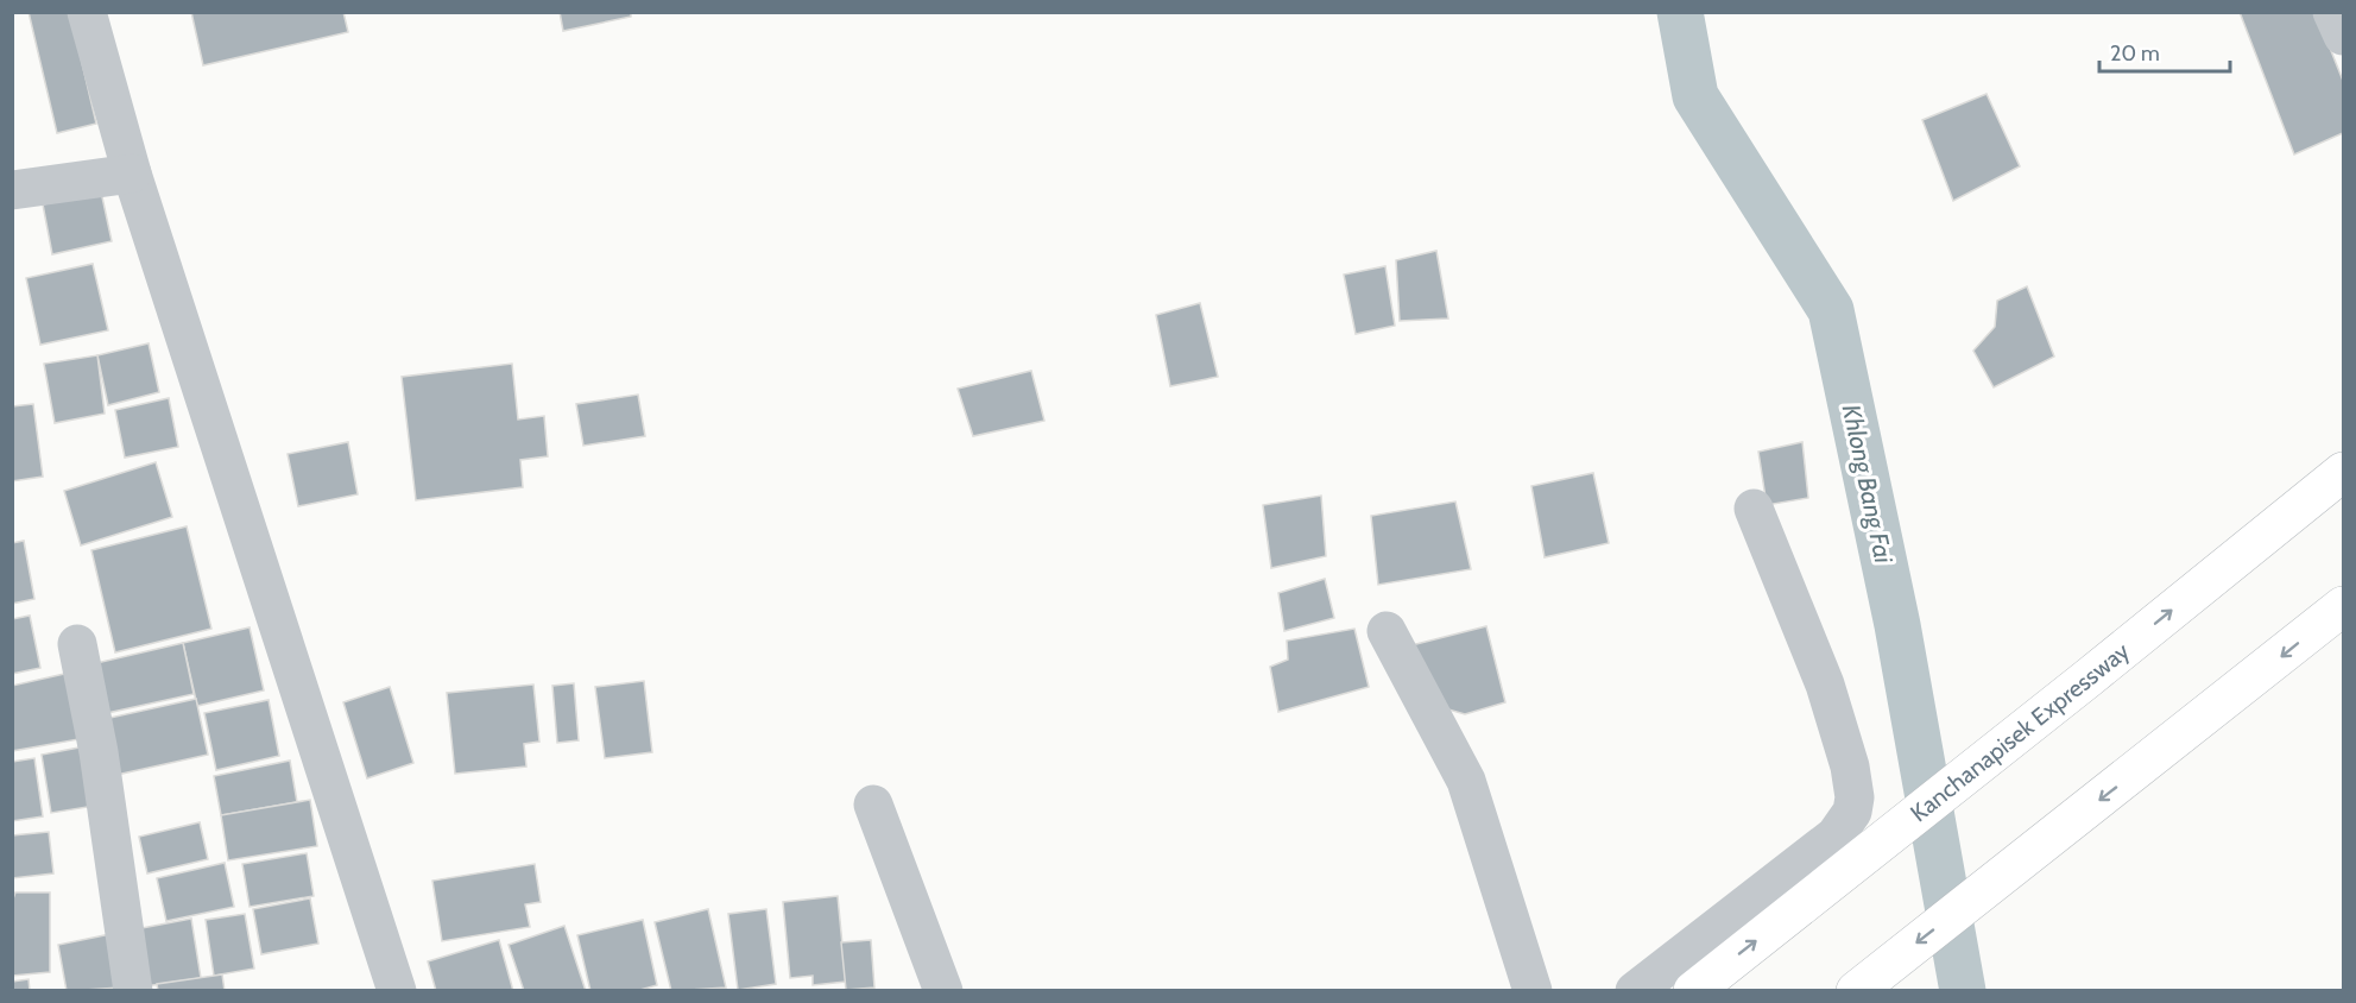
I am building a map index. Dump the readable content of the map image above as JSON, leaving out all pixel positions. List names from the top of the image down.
{
  "streets": {
    "highway": ["Kanchanapisek Expressway"]
  },
  "water": ["Khlong Bang Fai"],
  "scale_bar": "20 m"
}
